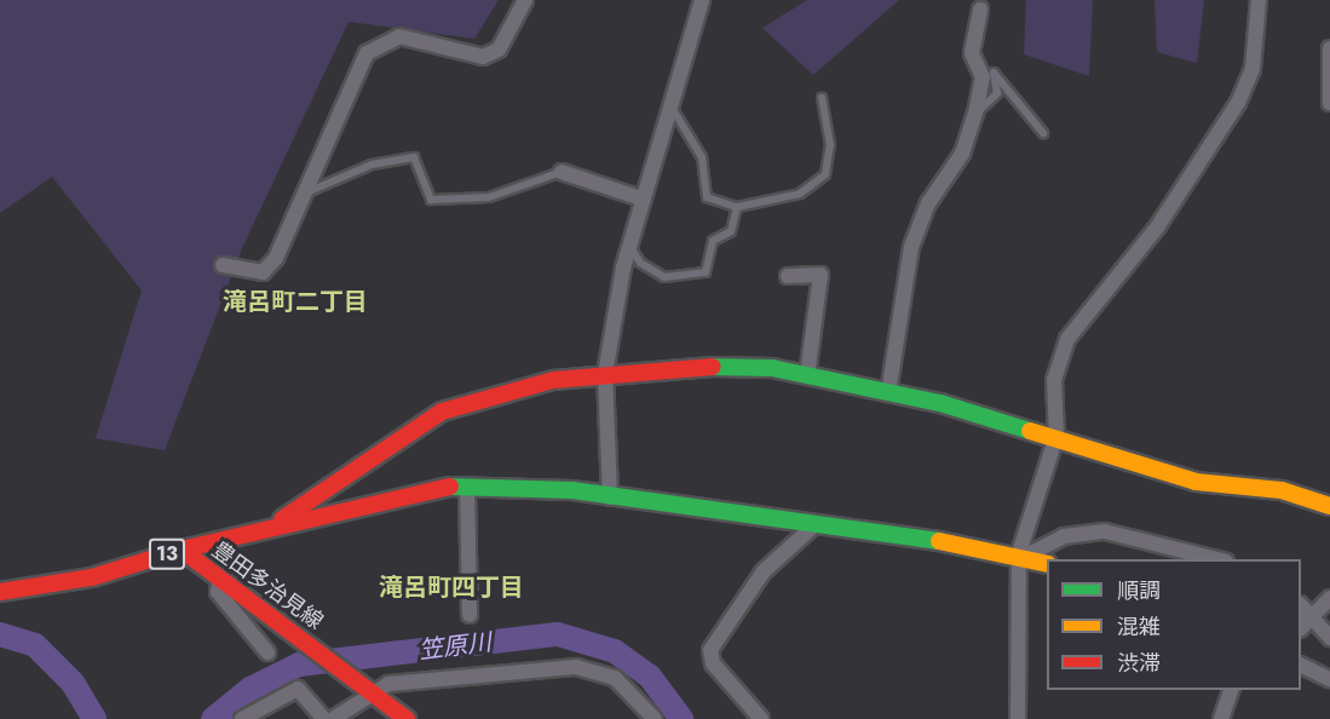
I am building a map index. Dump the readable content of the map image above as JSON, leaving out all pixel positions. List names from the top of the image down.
{
  "streets": {
    "street": ["13", "豊田多治見線"]
  },
  "districts": ["滝呂町二丁目", "滝呂町四丁目"],
  "water": ["笠原川"],
  "legend": ["順調", "混雑", "渋滞"]
}
